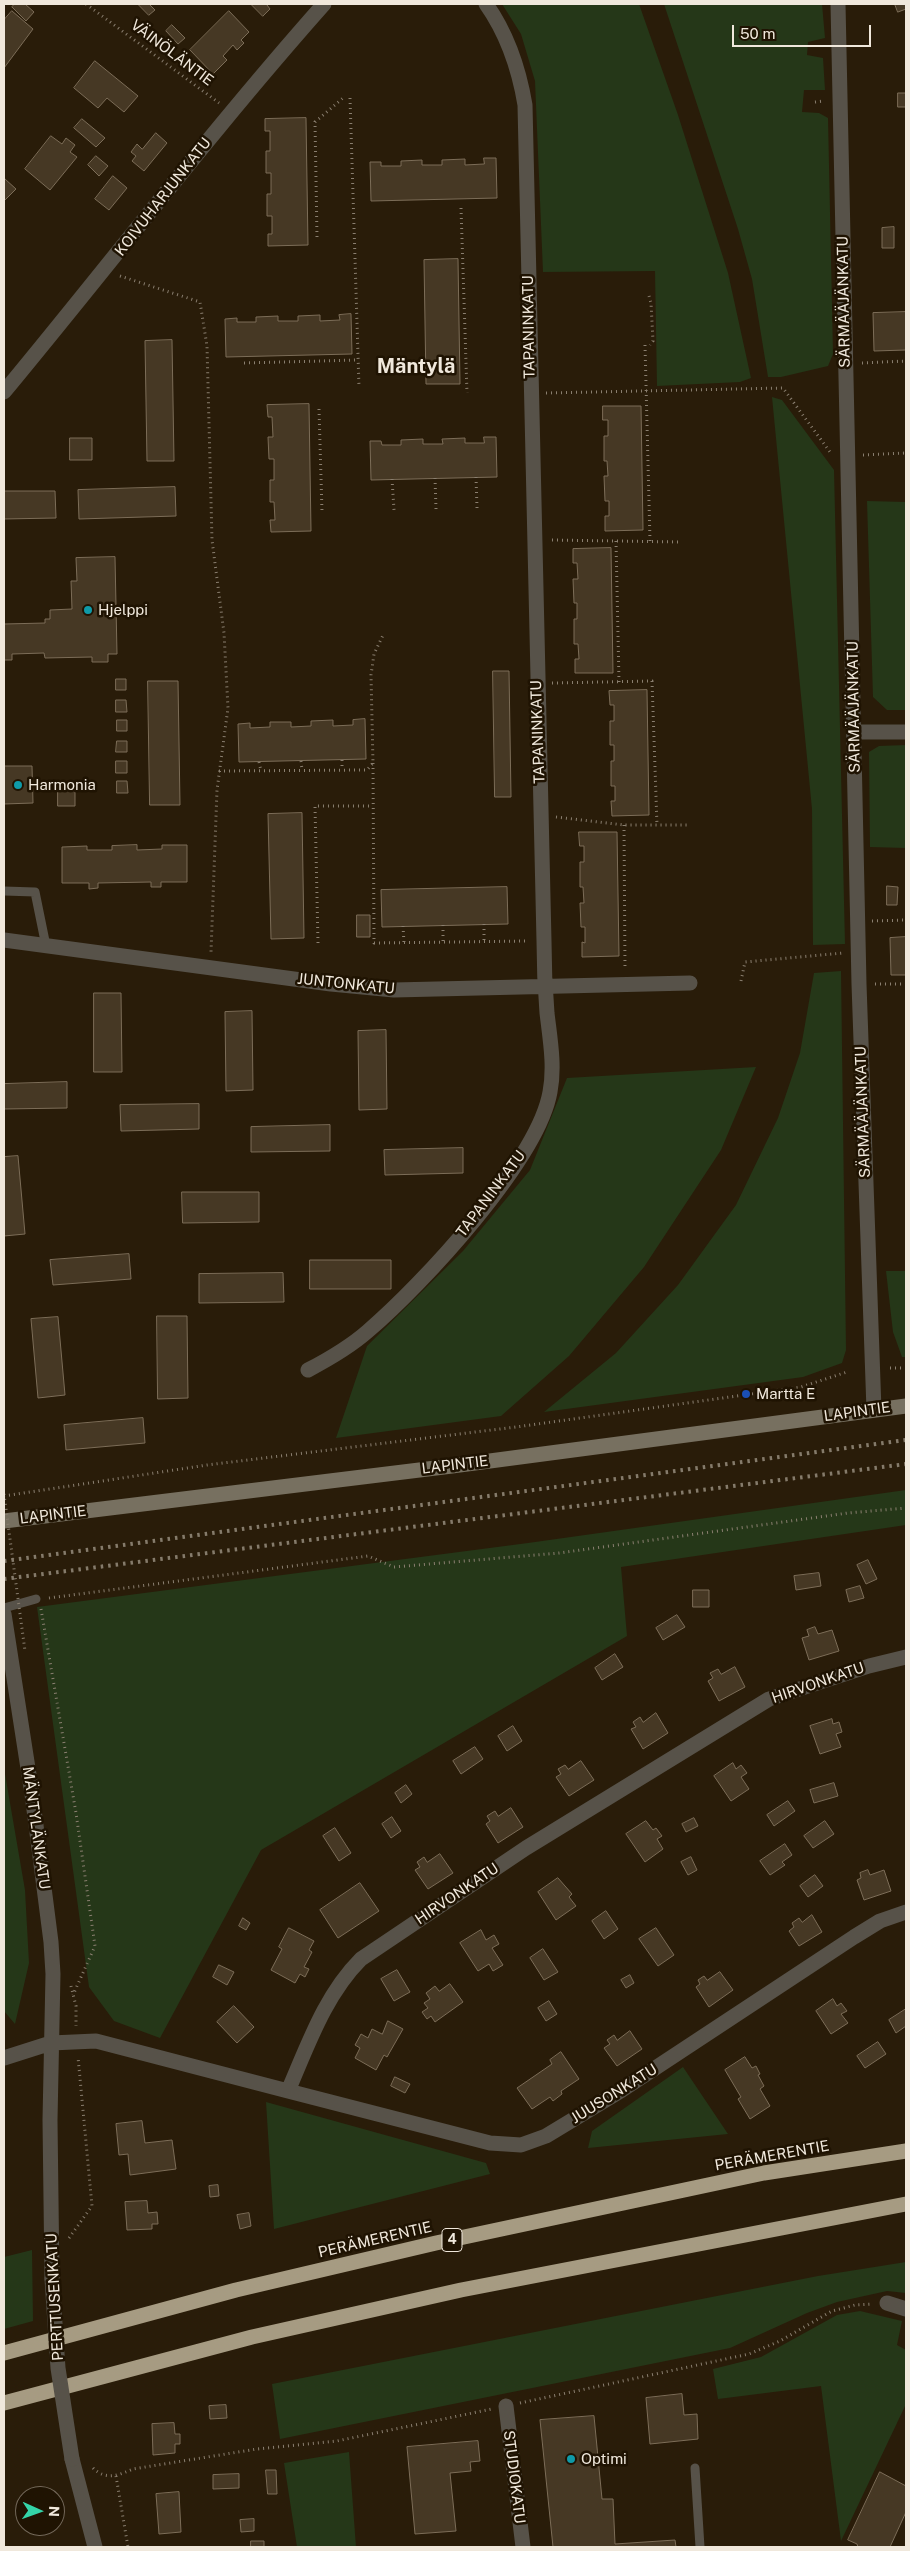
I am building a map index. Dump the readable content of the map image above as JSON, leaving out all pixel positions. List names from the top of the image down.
{
  "streets": {
    "highway": ["PERÄMERENTIE", "4"],
    "main road": ["LAPINTIE"],
    "street": [
      "KOIVUHARJUNKATU",
      "SÄRMÄÄJÄNKATU",
      "TAPANINKATU",
      "JUNTONKATU",
      "HIRVONKATU",
      "MÄNTYLÄNKATU",
      "JUUSONKATU",
      "PERTTUSENKATU",
      "STUDIOKATU"
    ],
    "path": ["VÄINÖLÄNTIE"]
  },
  "crossings": [
    ["SÄRMÄÄJÄNKATU", "LAPINTIE"],
    ["TAPANINKATU", "JUNTONKATU"],
    ["HIRVONKATU", "JUUSONKATU"],
    ["MÄNTYLÄNKATU", "PERTTUSENKATU"]
  ],
  "districts": ["Mäntylä"],
  "places": [
    "Hjelppi",
    "Harmonia",
    "Martta E",
    "Optimi"
  ],
  "scale_bar": "50 m",
  "north": "right"
}
